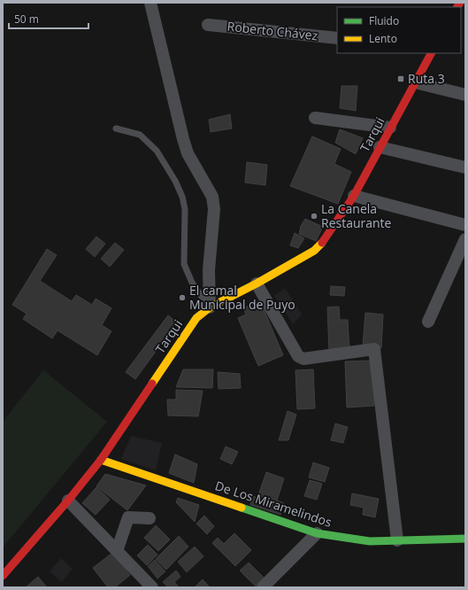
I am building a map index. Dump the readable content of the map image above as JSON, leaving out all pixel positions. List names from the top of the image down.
{
  "streets": {
    "street": ["Roberto Chávez", "Tarqui", "De Los Miramelindos"]
  },
  "crossings": [
    ["Tarqui", "De Los Miramelindos"]
  ],
  "places": {
    "transit": ["Ruta 3"],
    "other": ["La Canela Restaurante", "El camal Municipal de Puyo"]
  },
  "legend": ["Fluido", "Lento"],
  "scale_bar": "50 m"
}
